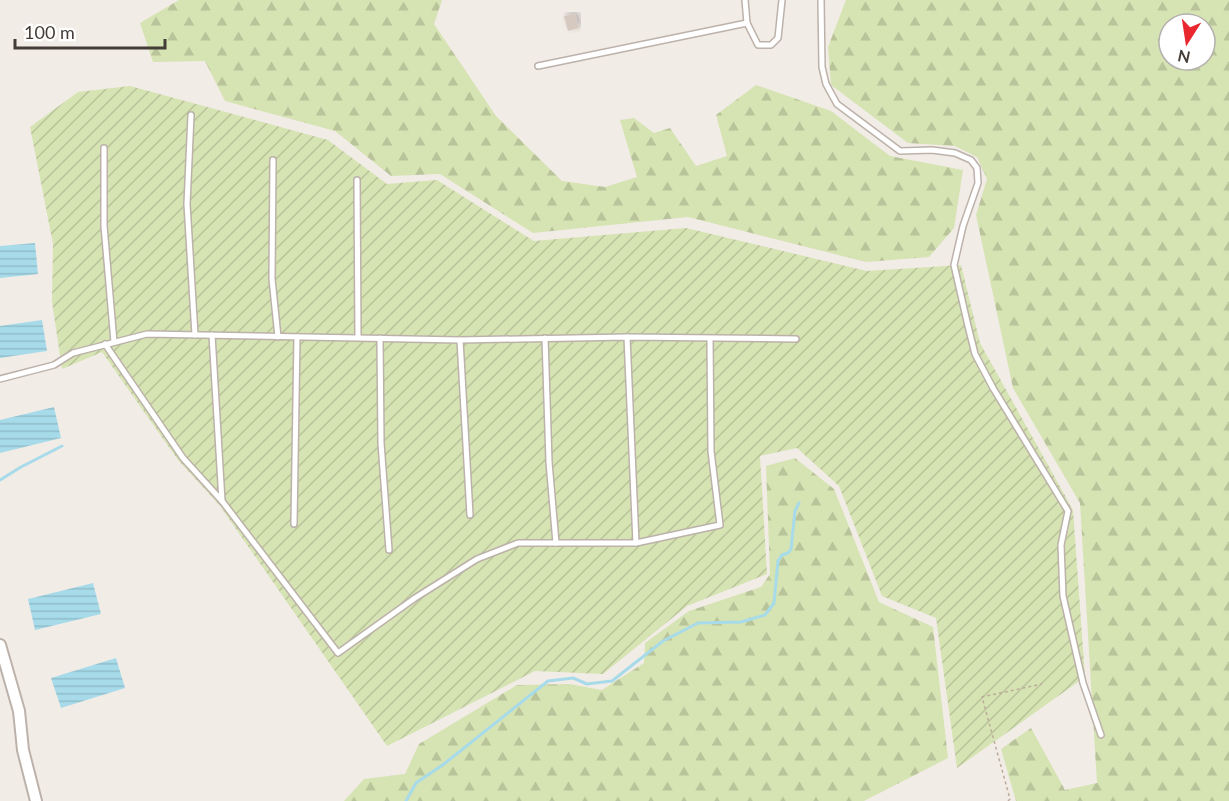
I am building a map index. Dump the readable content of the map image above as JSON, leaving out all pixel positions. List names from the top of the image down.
{
  "scale_bar": "100 m",
  "north": "bottom"
}
